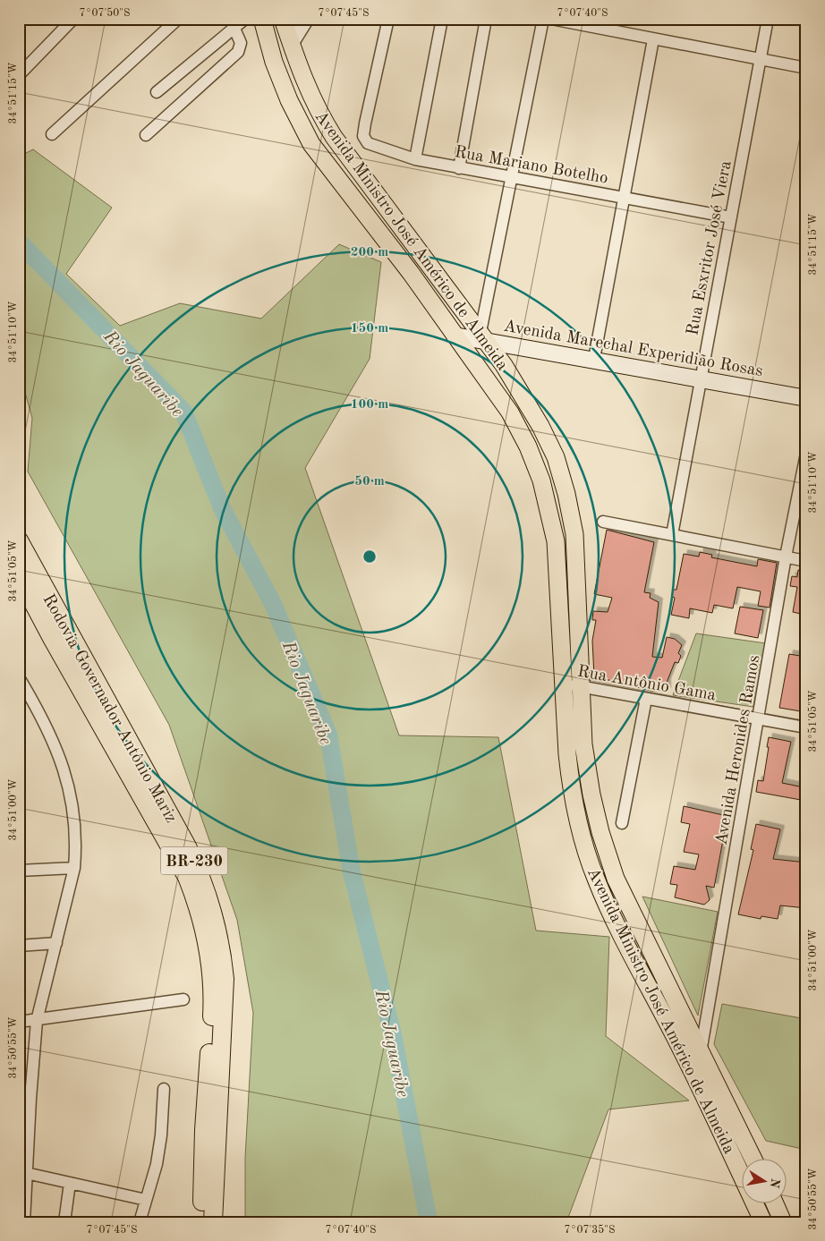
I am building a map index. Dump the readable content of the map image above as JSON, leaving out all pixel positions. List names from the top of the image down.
{
  "streets": {
    "highway": ["Rodovia Governador Antônio Mariz", "BR-230"],
    "main road": ["Avenida Ministro José Américo de Almeida", "Avenida Marechal Experidião Rosas"],
    "street": [
      "Rua Mariano Botelho",
      "Rua Esxritor José Viera",
      "Rua Antônio Gama",
      "Avenida Heronides Ramos"
    ]
  },
  "crossings": [
    ["Rua Mariano Botelho", "Rua Esxritor José Viera"],
    ["Avenida Ministro José Américo de Almeida", "Avenida Marechal Experidião Rosas"],
    ["Avenida Ministro José Américo de Almeida", "Rua Antônio Gama"],
    ["Avenida Ministro José Américo de Almeida", "Avenida Heronides Ramos"],
    ["Rua Esxritor José Viera", "Avenida Marechal Experidião Rosas"],
    ["Rua Antônio Gama", "Avenida Heronides Ramos"]
  ],
  "water": ["Rio Jaguaribe"],
  "north": "right",
  "coordinates": [
    "7°07'50\"S",
    "7°07'45\"S",
    "7°07'40\"S",
    "34°51'15\"W",
    "34°51'10\"W",
    "34°51'05\"W",
    "34°51'00\"W",
    "34°50'55\"W",
    "7°07'35\"S"
  ],
  "rings": [
    "200 m",
    "150 m",
    "100 m",
    "50 m"
  ]
}
